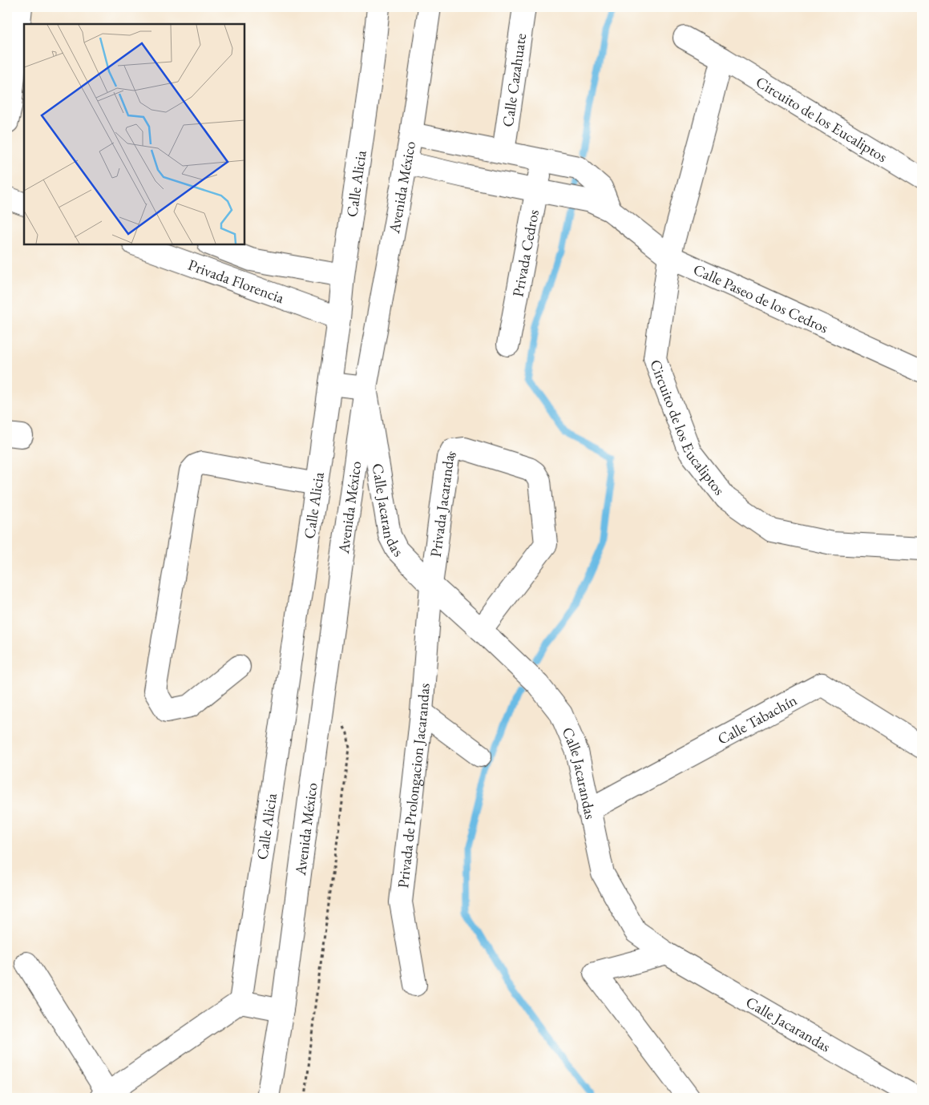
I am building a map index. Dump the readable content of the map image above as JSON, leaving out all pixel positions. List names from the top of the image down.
{
  "streets": {
    "street": [
      "Calle Cazahuate",
      "Circuito de los Eucaliptos",
      "Calle Alicia",
      "Avenida México",
      "Privada Cedros",
      "Privada Florencia",
      "Calle Paseo de los Cedros",
      "Calle Jacarandas",
      "Privada Jacarandas",
      "Calle Tabachín",
      "Privada de Prolongacion Jacarandas"
    ]
  },
  "crossings": [
    ["Circuito de los Eucaliptos", "Calle Paseo de los Cedros"],
    ["Calle Alicia", "Privada Florencia"],
    ["Avenida México", "Calle Paseo de los Cedros"],
    ["Avenida México", "Calle Jacarandas"],
    ["Privada Cedros", "Calle Paseo de los Cedros"],
    ["Calle Jacarandas", "Privada Jacarandas"],
    ["Calle Jacarandas", "Calle Tabachín"],
    ["Calle Jacarandas", "Privada de Prolongacion Jacarandas"],
    ["Privada Jacarandas", "Privada de Prolongacion Jacarandas"]
  ]
}
